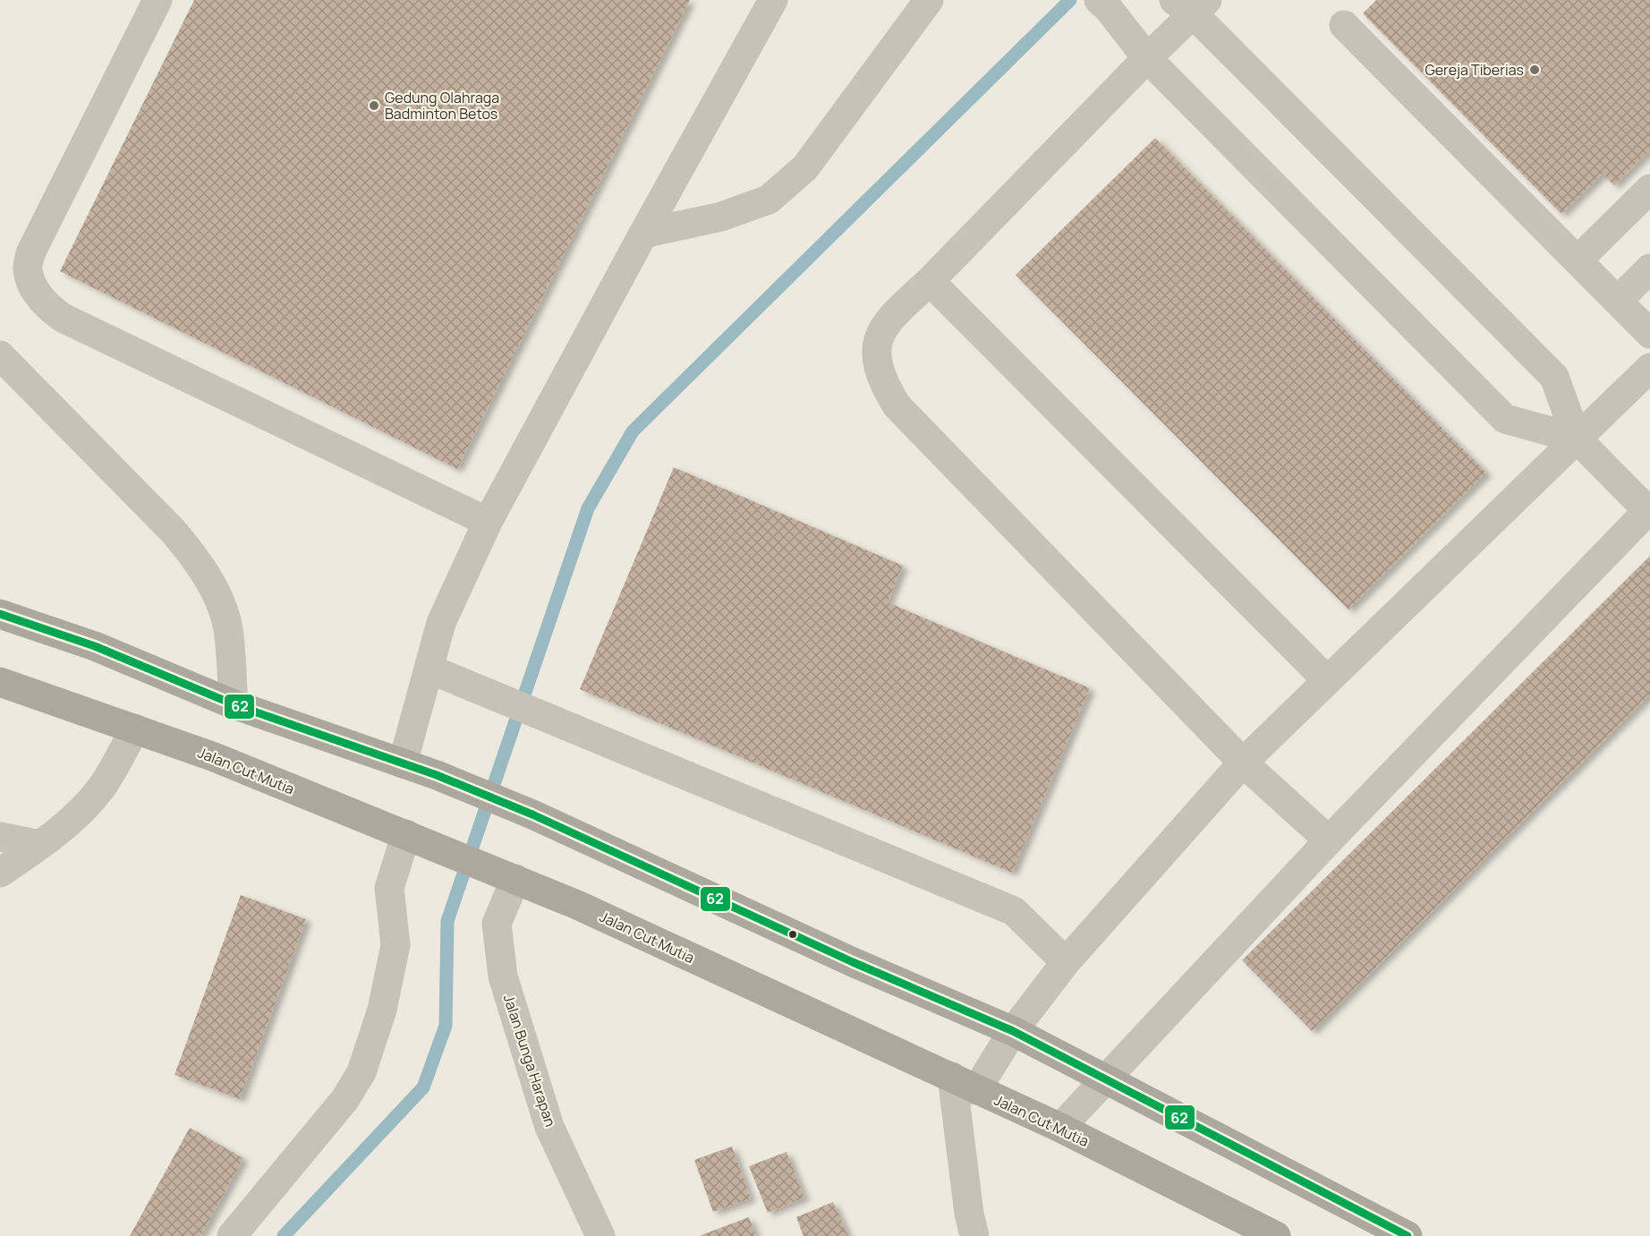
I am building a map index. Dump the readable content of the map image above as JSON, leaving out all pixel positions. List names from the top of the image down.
{
  "streets": {
    "highway": ["Jalan Cut Mutia"],
    "street": ["Jalan Bunga Harapan"]
  },
  "crossings": [
    ["Jalan Cut Mutia", "Jalan Bunga Harapan"]
  ],
  "places": ["Gereja Tiberias", "Gedung Olahraga Badminton Betos"],
  "lines": ["transit line 62"]
}
